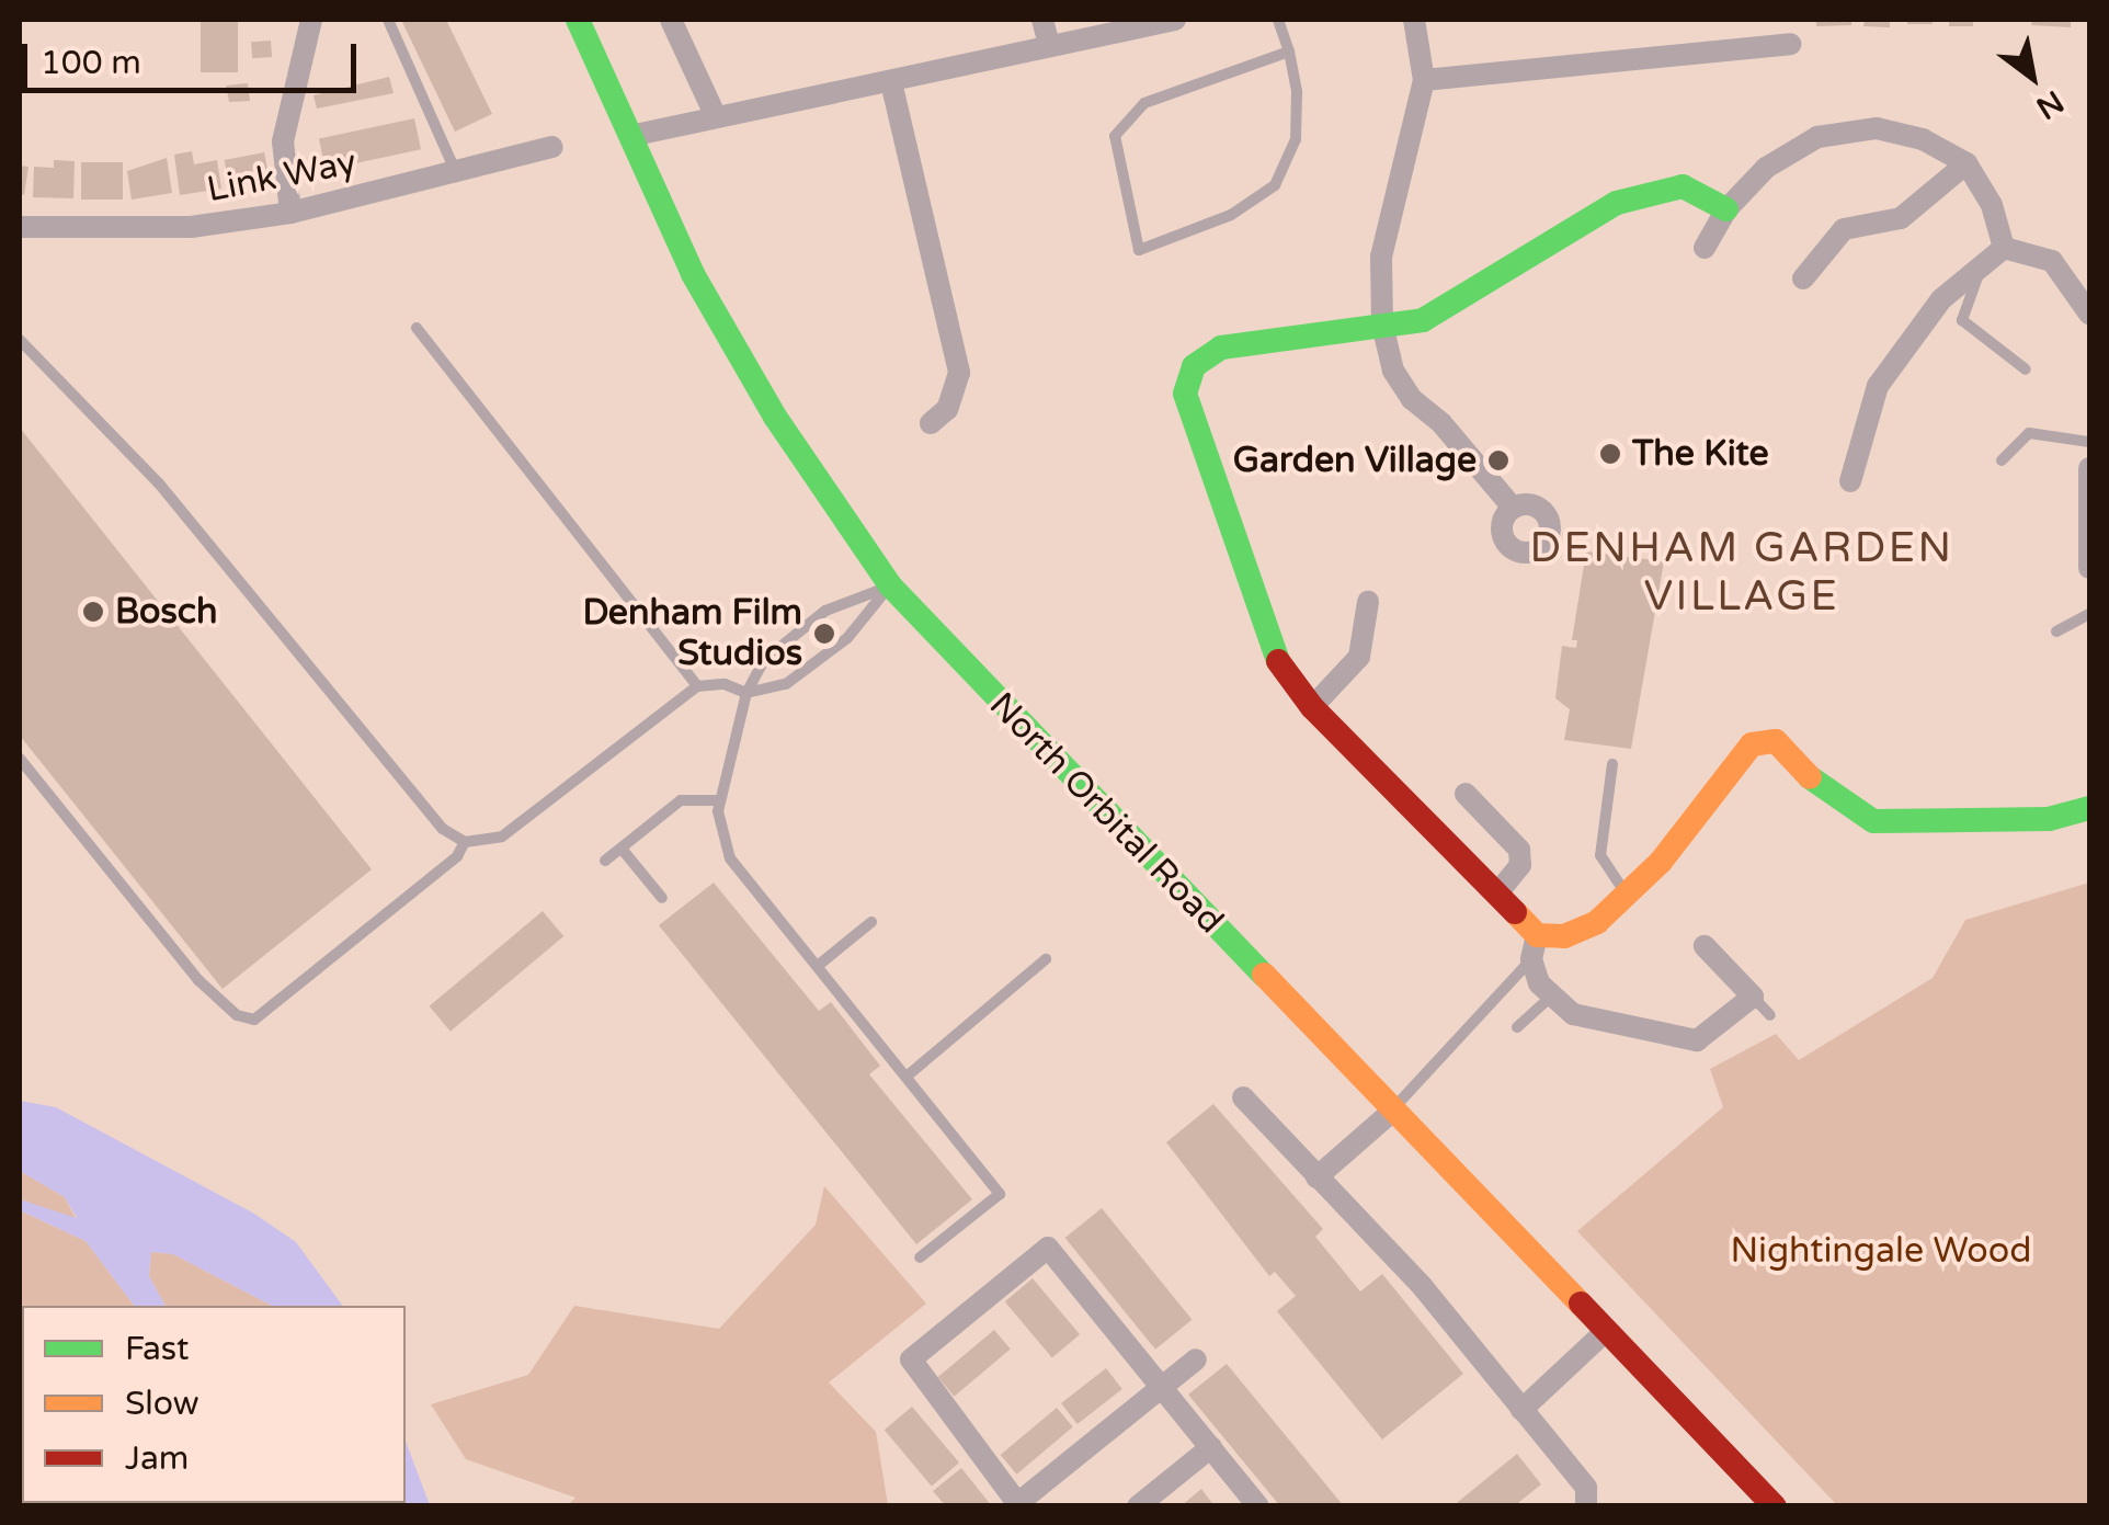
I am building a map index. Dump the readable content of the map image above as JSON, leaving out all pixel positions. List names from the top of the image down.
{
  "streets": {
    "street": ["Link Way", "North Orbital Road"]
  },
  "districts": ["DENHAM GARDEN VILLAGE"],
  "parks": ["Nightingale Wood"],
  "places": [
    "The Kite",
    "Garden Village",
    "Bosch",
    "Denham Film Studios"
  ],
  "legend": ["Fast", "Slow", "Jam"],
  "scale_bar": "100 m",
  "north": "bottom right"
}
